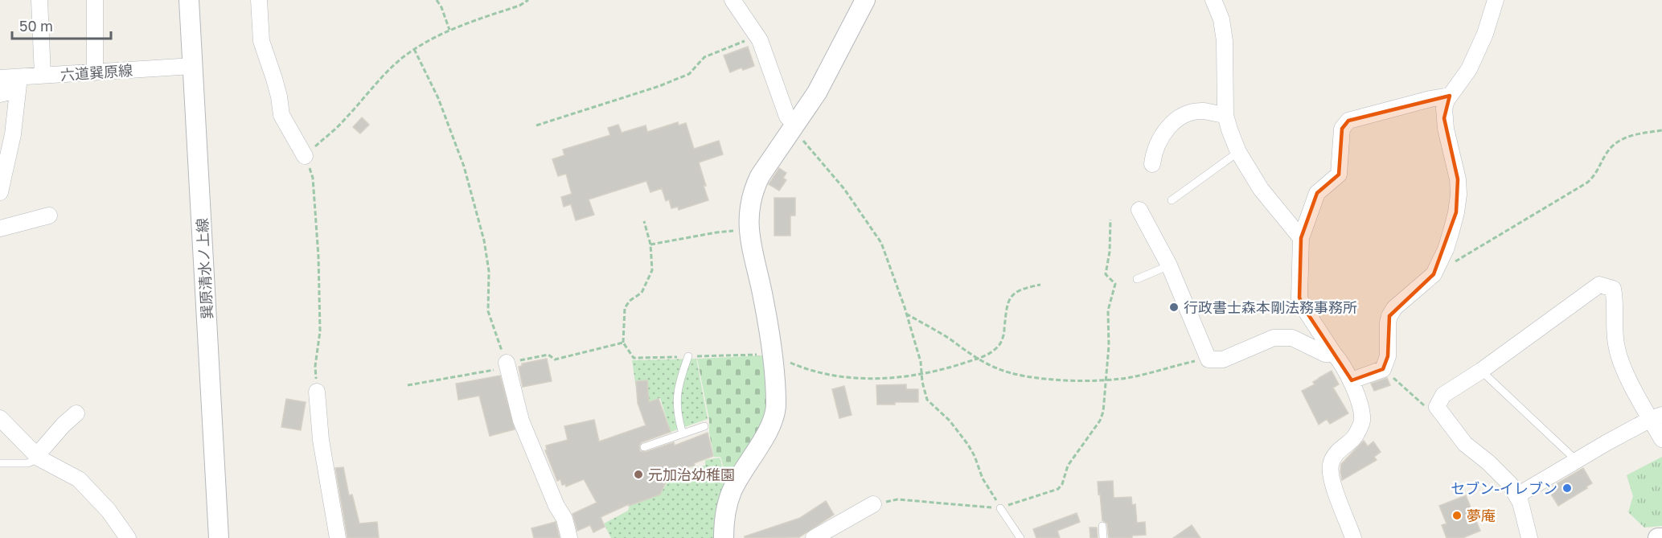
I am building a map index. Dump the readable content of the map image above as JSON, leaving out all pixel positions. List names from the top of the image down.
{
  "streets": {
    "street": ["六道巽原線", "巽原清水ノ上線"]
  },
  "crossings": [
    ["六道巽原線", "巽原清水ノ上線"]
  ],
  "places": [
    "行政書士森本剛法務事務所",
    "元加治幼稚園",
    "セブン-イレブン",
    "夢庵"
  ],
  "scale_bar": "50 m"
}
